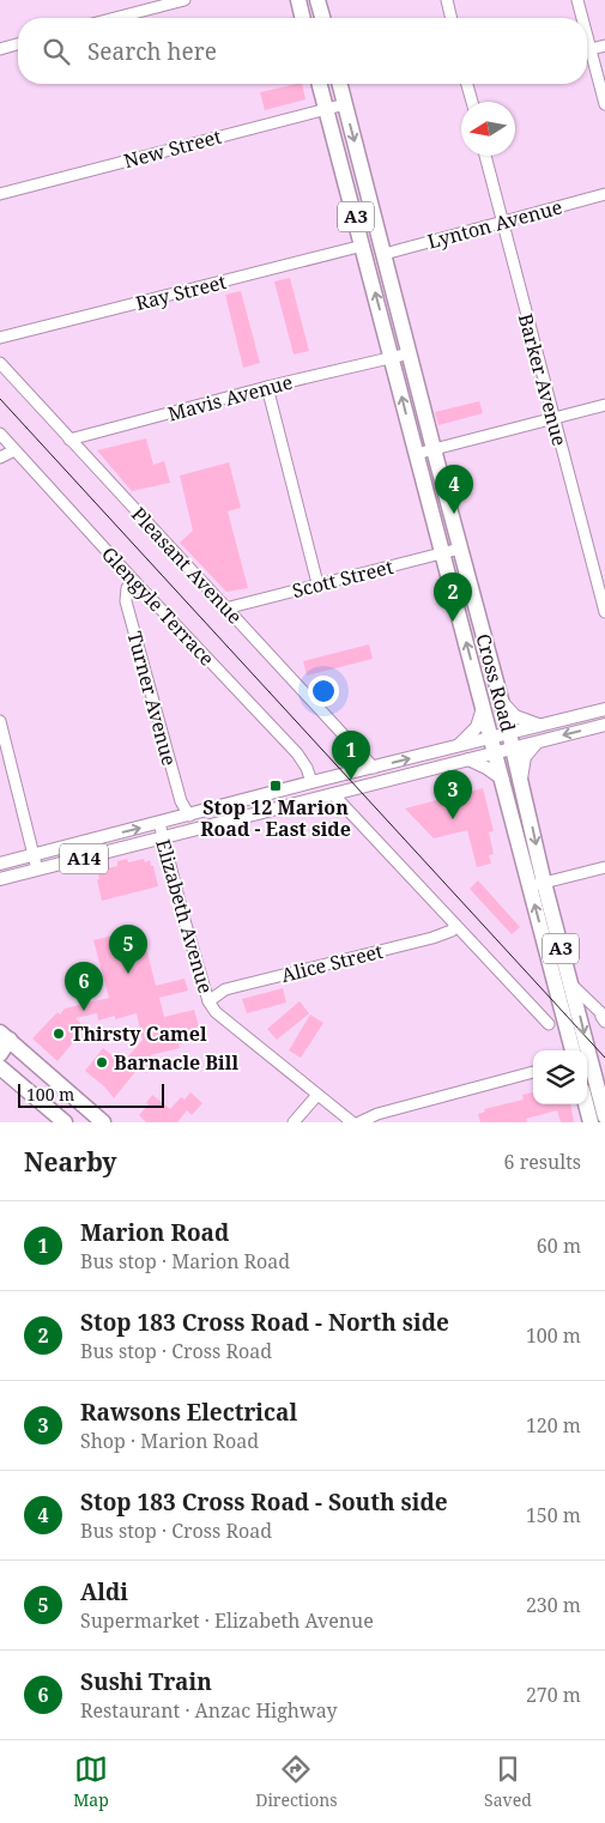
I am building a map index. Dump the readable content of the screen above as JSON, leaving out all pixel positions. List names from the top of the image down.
{
  "streets": {
    "highway": ["A3", "Cross Road"],
    "main road": ["A14"],
    "street": [
      "New Street",
      "Lynton Avenue",
      "Ray Street",
      "Barker Avenue",
      "Mavis Avenue",
      "Pleasant Avenue",
      "Scott Street",
      "Glengyle Terrace",
      "Turner Avenue",
      "Elizabeth Avenue",
      "Alice Street"
    ]
  },
  "crossings": [
    ["New Street", "Cross Road"],
    ["Lynton Avenue", "Barker Avenue"],
    ["Lynton Avenue", "Cross Road"],
    ["Ray Street", "Cross Road"],
    ["Mavis Avenue", "Pleasant Avenue"],
    ["Mavis Avenue", "Cross Road"],
    ["Pleasant Avenue", "Scott Street"],
    ["Pleasant Avenue", "A14"],
    ["Scott Street", "Cross Road"],
    ["Glengyle Terrace", "Turner Avenue"],
    ["Glengyle Terrace", "A14"],
    ["Cross Road", "A14"],
    ["Turner Avenue", "A14"],
    ["A14", "Elizabeth Avenue"],
    ["Elizabeth Avenue", "Alice Street"]
  ],
  "places": {
    "transit": ["Stop 12 Marion Road - East side"],
    "other": ["Thirsty Camel", "Barnacle Bill"]
  },
  "scale_bar": "100 m",
  "north": "left",
  "page": {
    "search": "Search here",
    "pins": [
      "4",
      "2",
      "1",
      "3",
      "5",
      "6"
    ],
    "scale": "100 m",
    "heading": ["Nearby", "6 results"],
    "list": [
      {
        "mark": "1",
        "name": "Marion Road",
        "note": "Bus stop · Marion Road",
        "value": "60 m"
      },
      {
        "mark": "2",
        "name": "Stop 183 Cross Road - North side",
        "note": "Bus stop · Cross Road",
        "value": "100 m"
      },
      {
        "mark": "3",
        "name": "Rawsons Electrical",
        "note": "Shop · Marion Road",
        "value": "120 m"
      },
      {
        "mark": "4",
        "name": "Stop 183 Cross Road - South side",
        "note": "Bus stop · Cross Road",
        "value": "150 m"
      },
      {
        "mark": "5",
        "name": "Aldi",
        "note": "Supermarket · Elizabeth Avenue",
        "value": "230 m"
      },
      {
        "mark": "6",
        "name": "Sushi Train",
        "note": "Restaurant · Anzac Highway",
        "value": "270 m"
      }
    ],
    "nav": ["Map", "Directions", "Saved"]
  }
}
